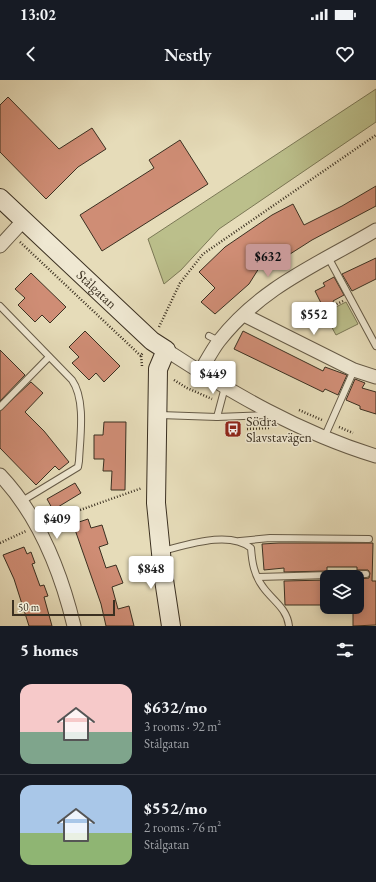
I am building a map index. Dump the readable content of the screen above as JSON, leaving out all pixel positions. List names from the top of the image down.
{
  "streets": {
    "street": ["Stålgatan"]
  },
  "places": {
    "bus stop": ["Södra Slavstavägen"]
  },
  "scale_bar": "50 m",
  "page": {
    "status": "13:02",
    "header": "Nestly",
    "price": [
      "$632",
      "$552",
      "$449",
      "$409",
      "$848"
    ],
    "scale": "50 m",
    "heading": "5 homes",
    "list": [
      {
        "name": "$632/mo",
        "note": "3 rooms · 92 m² · Stålgatan"
      },
      {
        "name": "$552/mo",
        "note": "2 rooms · 76 m² · Stålgatan"
      }
    ]
  }
}
